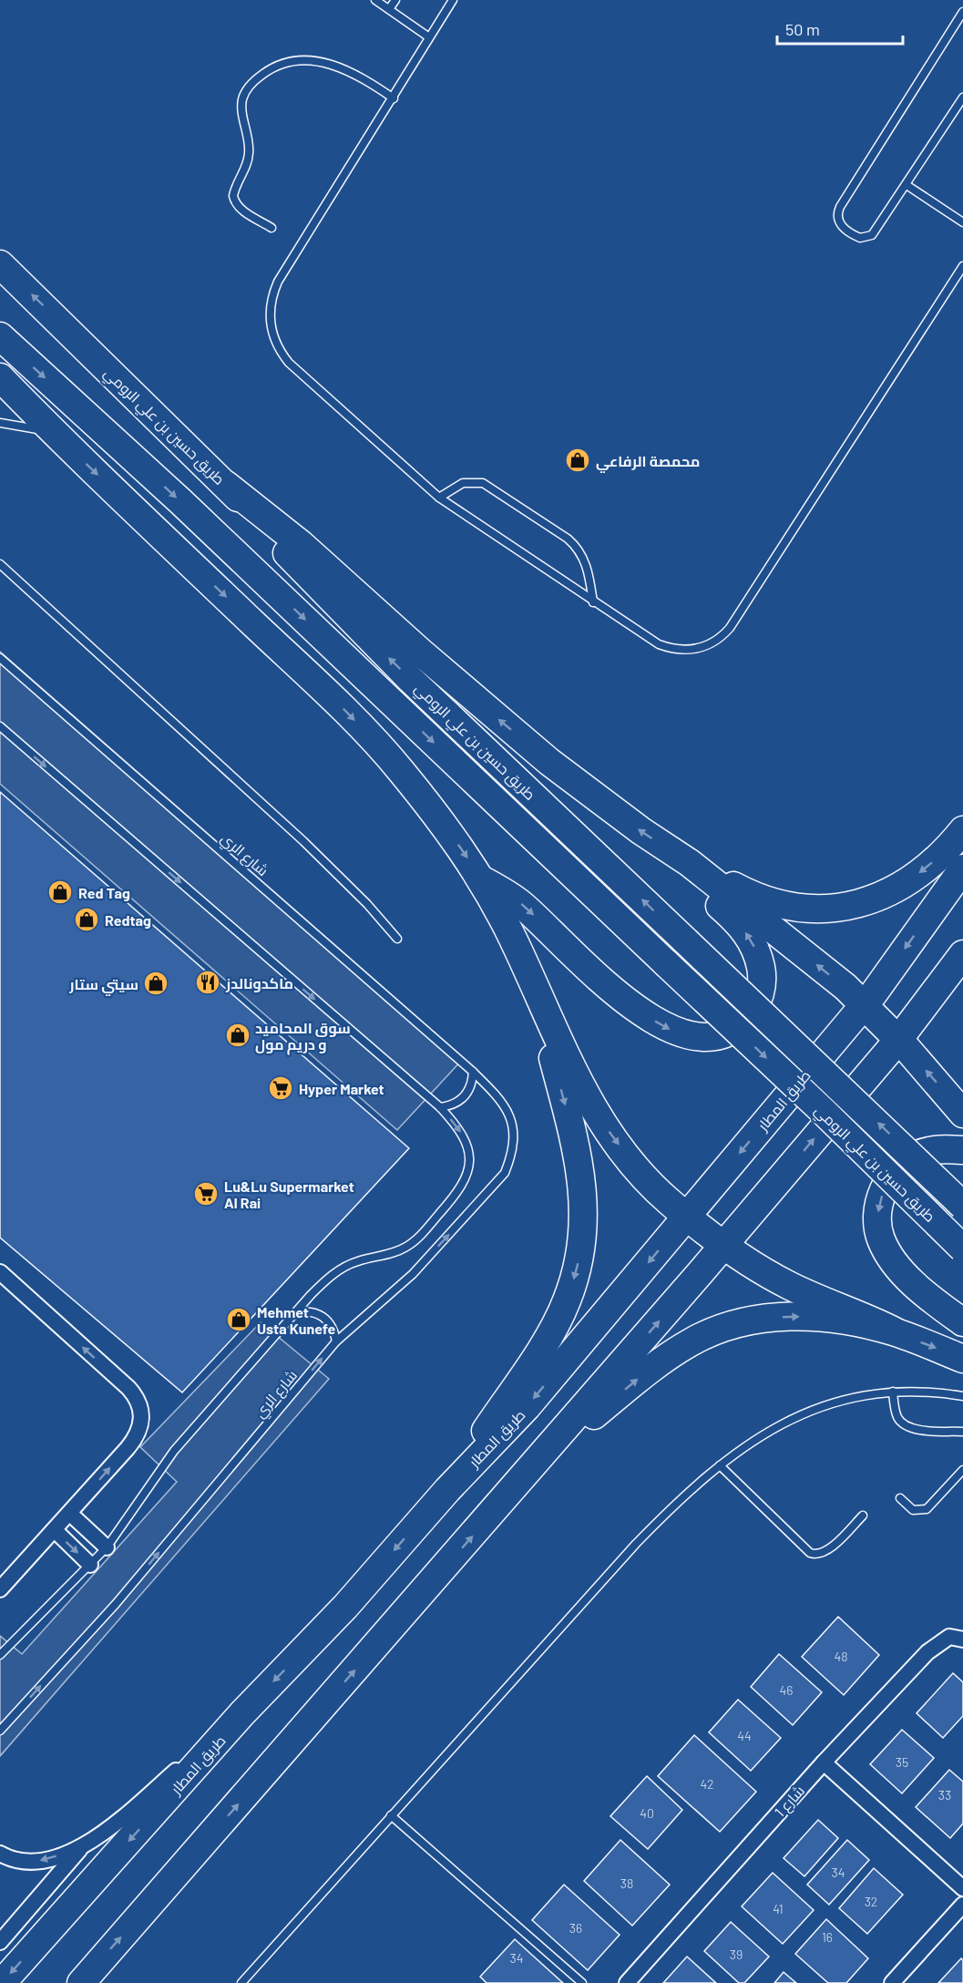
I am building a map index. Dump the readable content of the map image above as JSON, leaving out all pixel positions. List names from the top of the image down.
{
  "streets": {
    "highway": ["طريق حسين بن علي الرومي", "طريق المطار"],
    "street": ["شارع 1"],
    "lane": ["شارع الري"]
  },
  "places": {
    "shop": [
      "محمصة الرفاعي",
      "Red Tag",
      "Redtag",
      "سيتي ستار",
      "سوق المحاميد و دريم مول",
      "Mehmet Usta Kunefe"
    ],
    "restaurant": ["ماكدونالدز"],
    "supermarket": ["Hyper Market", "Lu&Lu Supermarket Al Rai"]
  },
  "house_numbers": [
    "48",
    "46",
    "44",
    "35",
    "42",
    "33",
    "40",
    "34",
    "38",
    "32",
    "41",
    "36",
    "16",
    "39",
    "34"
  ],
  "scale_bar": "50 m"
}
